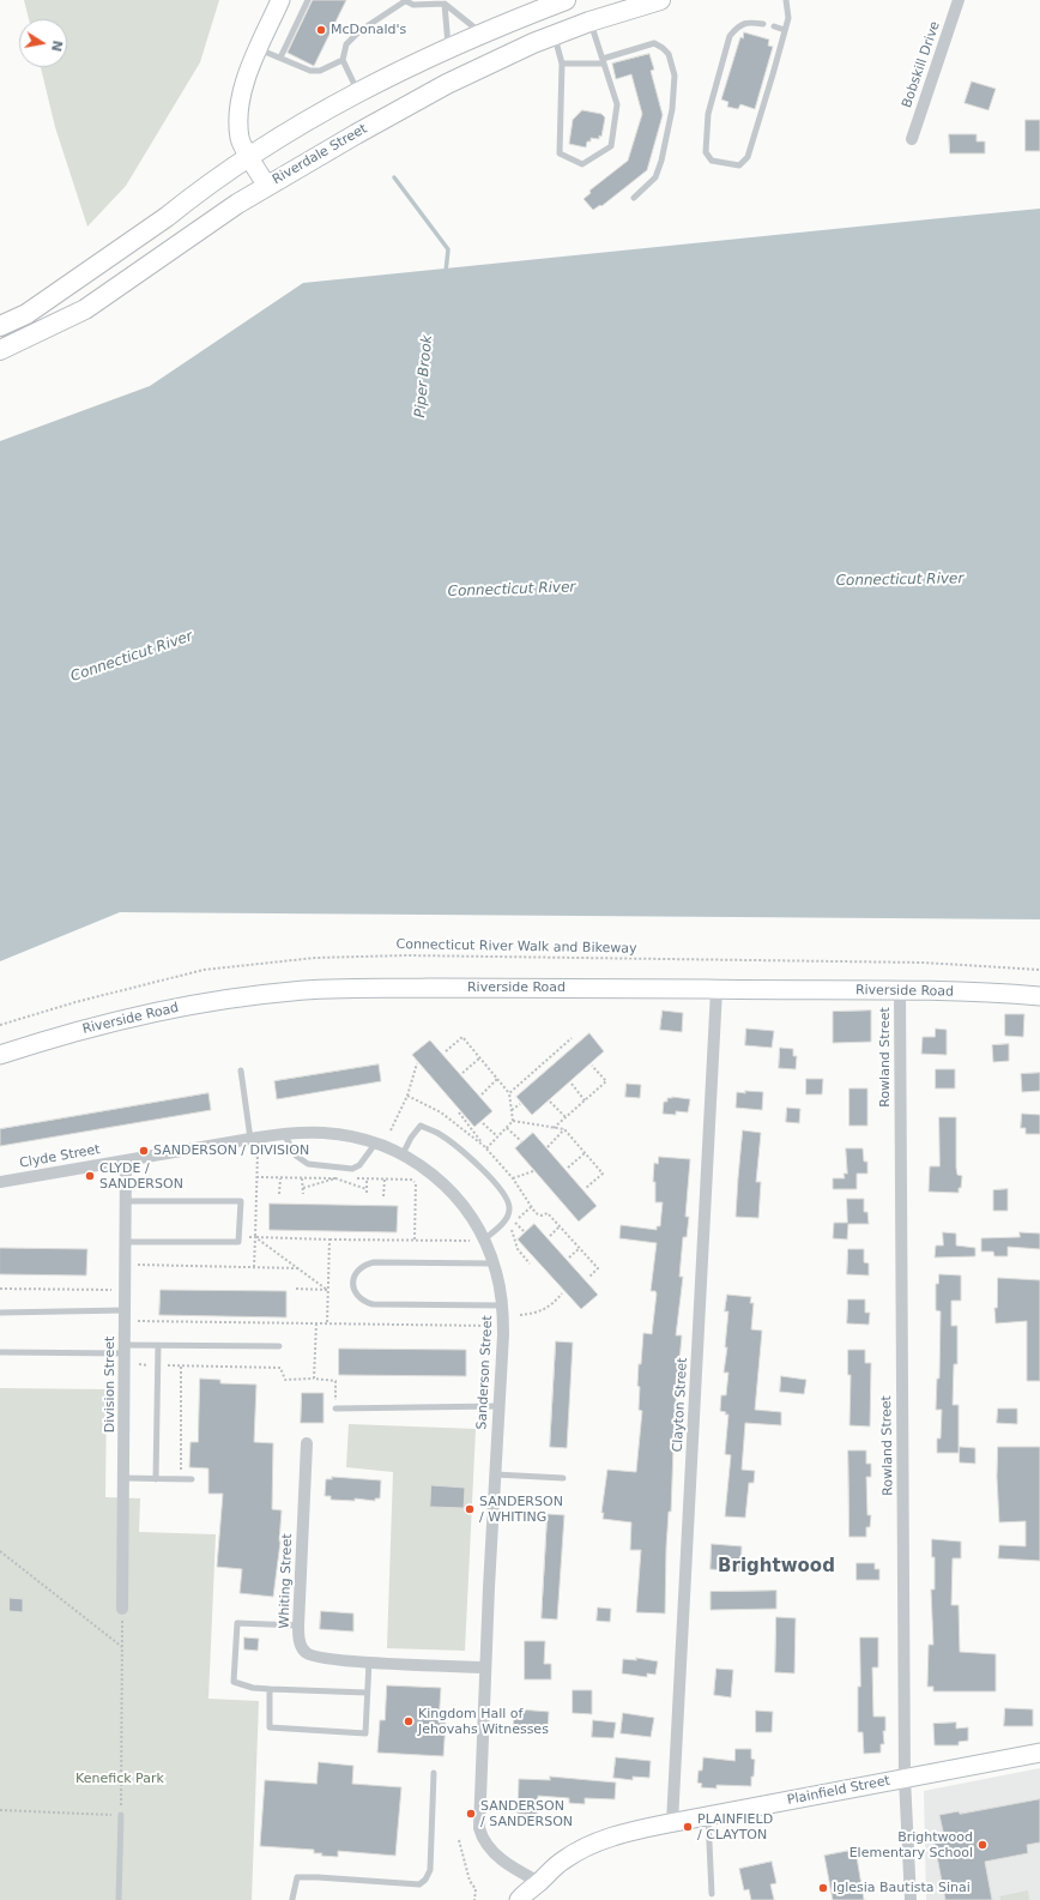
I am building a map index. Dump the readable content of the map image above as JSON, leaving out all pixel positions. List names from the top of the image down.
{
  "streets": {
    "main road": ["Riverdale Street"],
    "street": [
      "Bobskill Drive",
      "Riverside Road",
      "Rowland Street",
      "Clyde Street",
      "Sanderson Street",
      "Division Street",
      "Clayton Street",
      "Whiting Street",
      "Plainfield Street"
    ],
    "path": ["Connecticut River Walk and Bikeway"]
  },
  "crossings": [
    ["Riverside Road", "Rowland Street"],
    ["Riverside Road", "Clayton Street"],
    ["Rowland Street", "Plainfield Street"],
    ["Clyde Street", "Sanderson Street"],
    ["Clyde Street", "Division Street"],
    ["Sanderson Street", "Division Street"],
    ["Sanderson Street", "Whiting Street"],
    ["Sanderson Street", "Plainfield Street"],
    ["Clayton Street", "Plainfield Street"]
  ],
  "districts": ["Brightwood"],
  "water": ["Piper Brook", "Connecticut River"],
  "parks": ["Kenefick Park"],
  "places": [
    "McDonald's",
    "SANDERSON / DIVISION",
    "CLYDE / SANDERSON",
    "SANDERSON / WHITING",
    "Kingdom Hall of Jehovahs Witnesses",
    "SANDERSON / SANDERSON",
    "PLAINFIELD / CLAYTON",
    "Brightwood Elementary School",
    "Iglesia Bautista Sinai"
  ],
  "north": "right"
}
